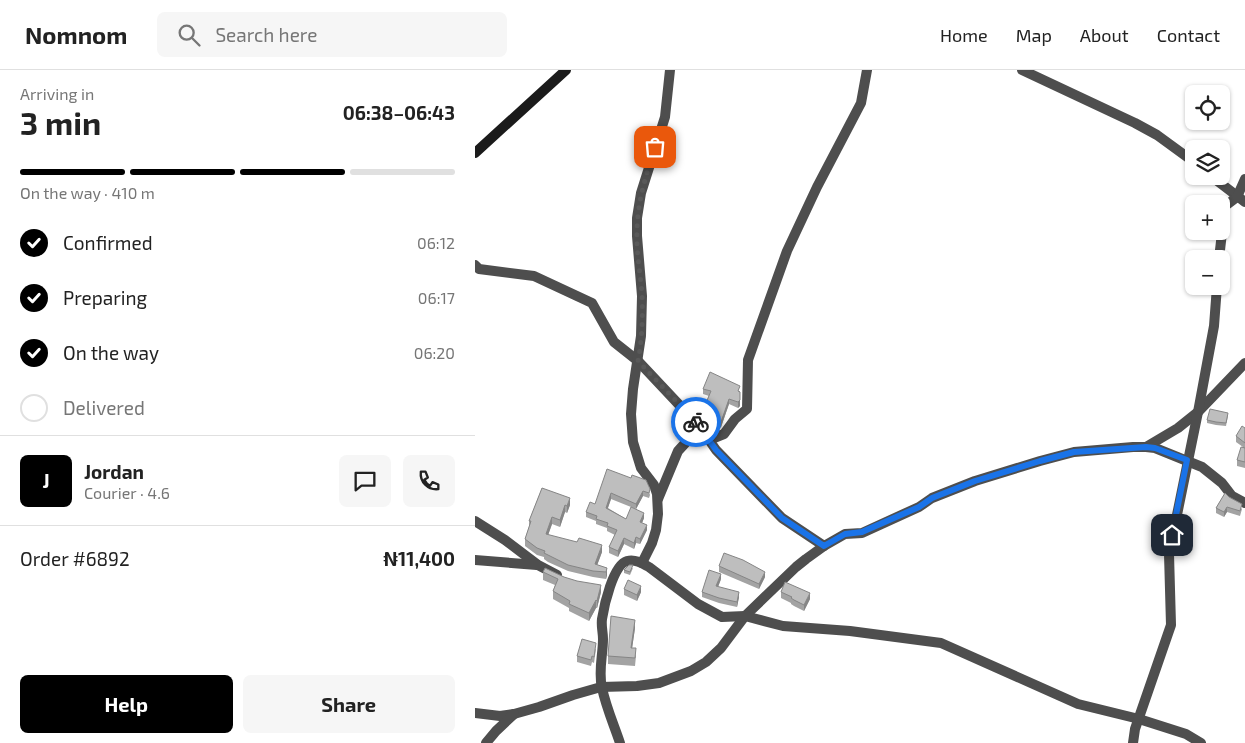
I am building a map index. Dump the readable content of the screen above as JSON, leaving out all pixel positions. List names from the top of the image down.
{
  "page": {
    "header": "Nomnom",
    "search": "Search here",
    "nav": [
      "Home",
      "Map",
      "About",
      "Contact"
    ],
    "heading": ["3 min", "Arriving in", "06:38–06:43"],
    "panel": [
      "Jordan",
      "Courier · 4.6",
      "Order #6892",
      "₦11,400"
    ],
    "map_buttons": ["+", "−"],
    "bar": "On the way · 410 m",
    "list": [
      ["Confirmed", "06:12"],
      ["Preparing", "06:17"],
      ["On the way", "06:20"],
      "Delivered"
    ],
    "round": "J",
    "buttons": ["Help", "Share"]
  }
}
